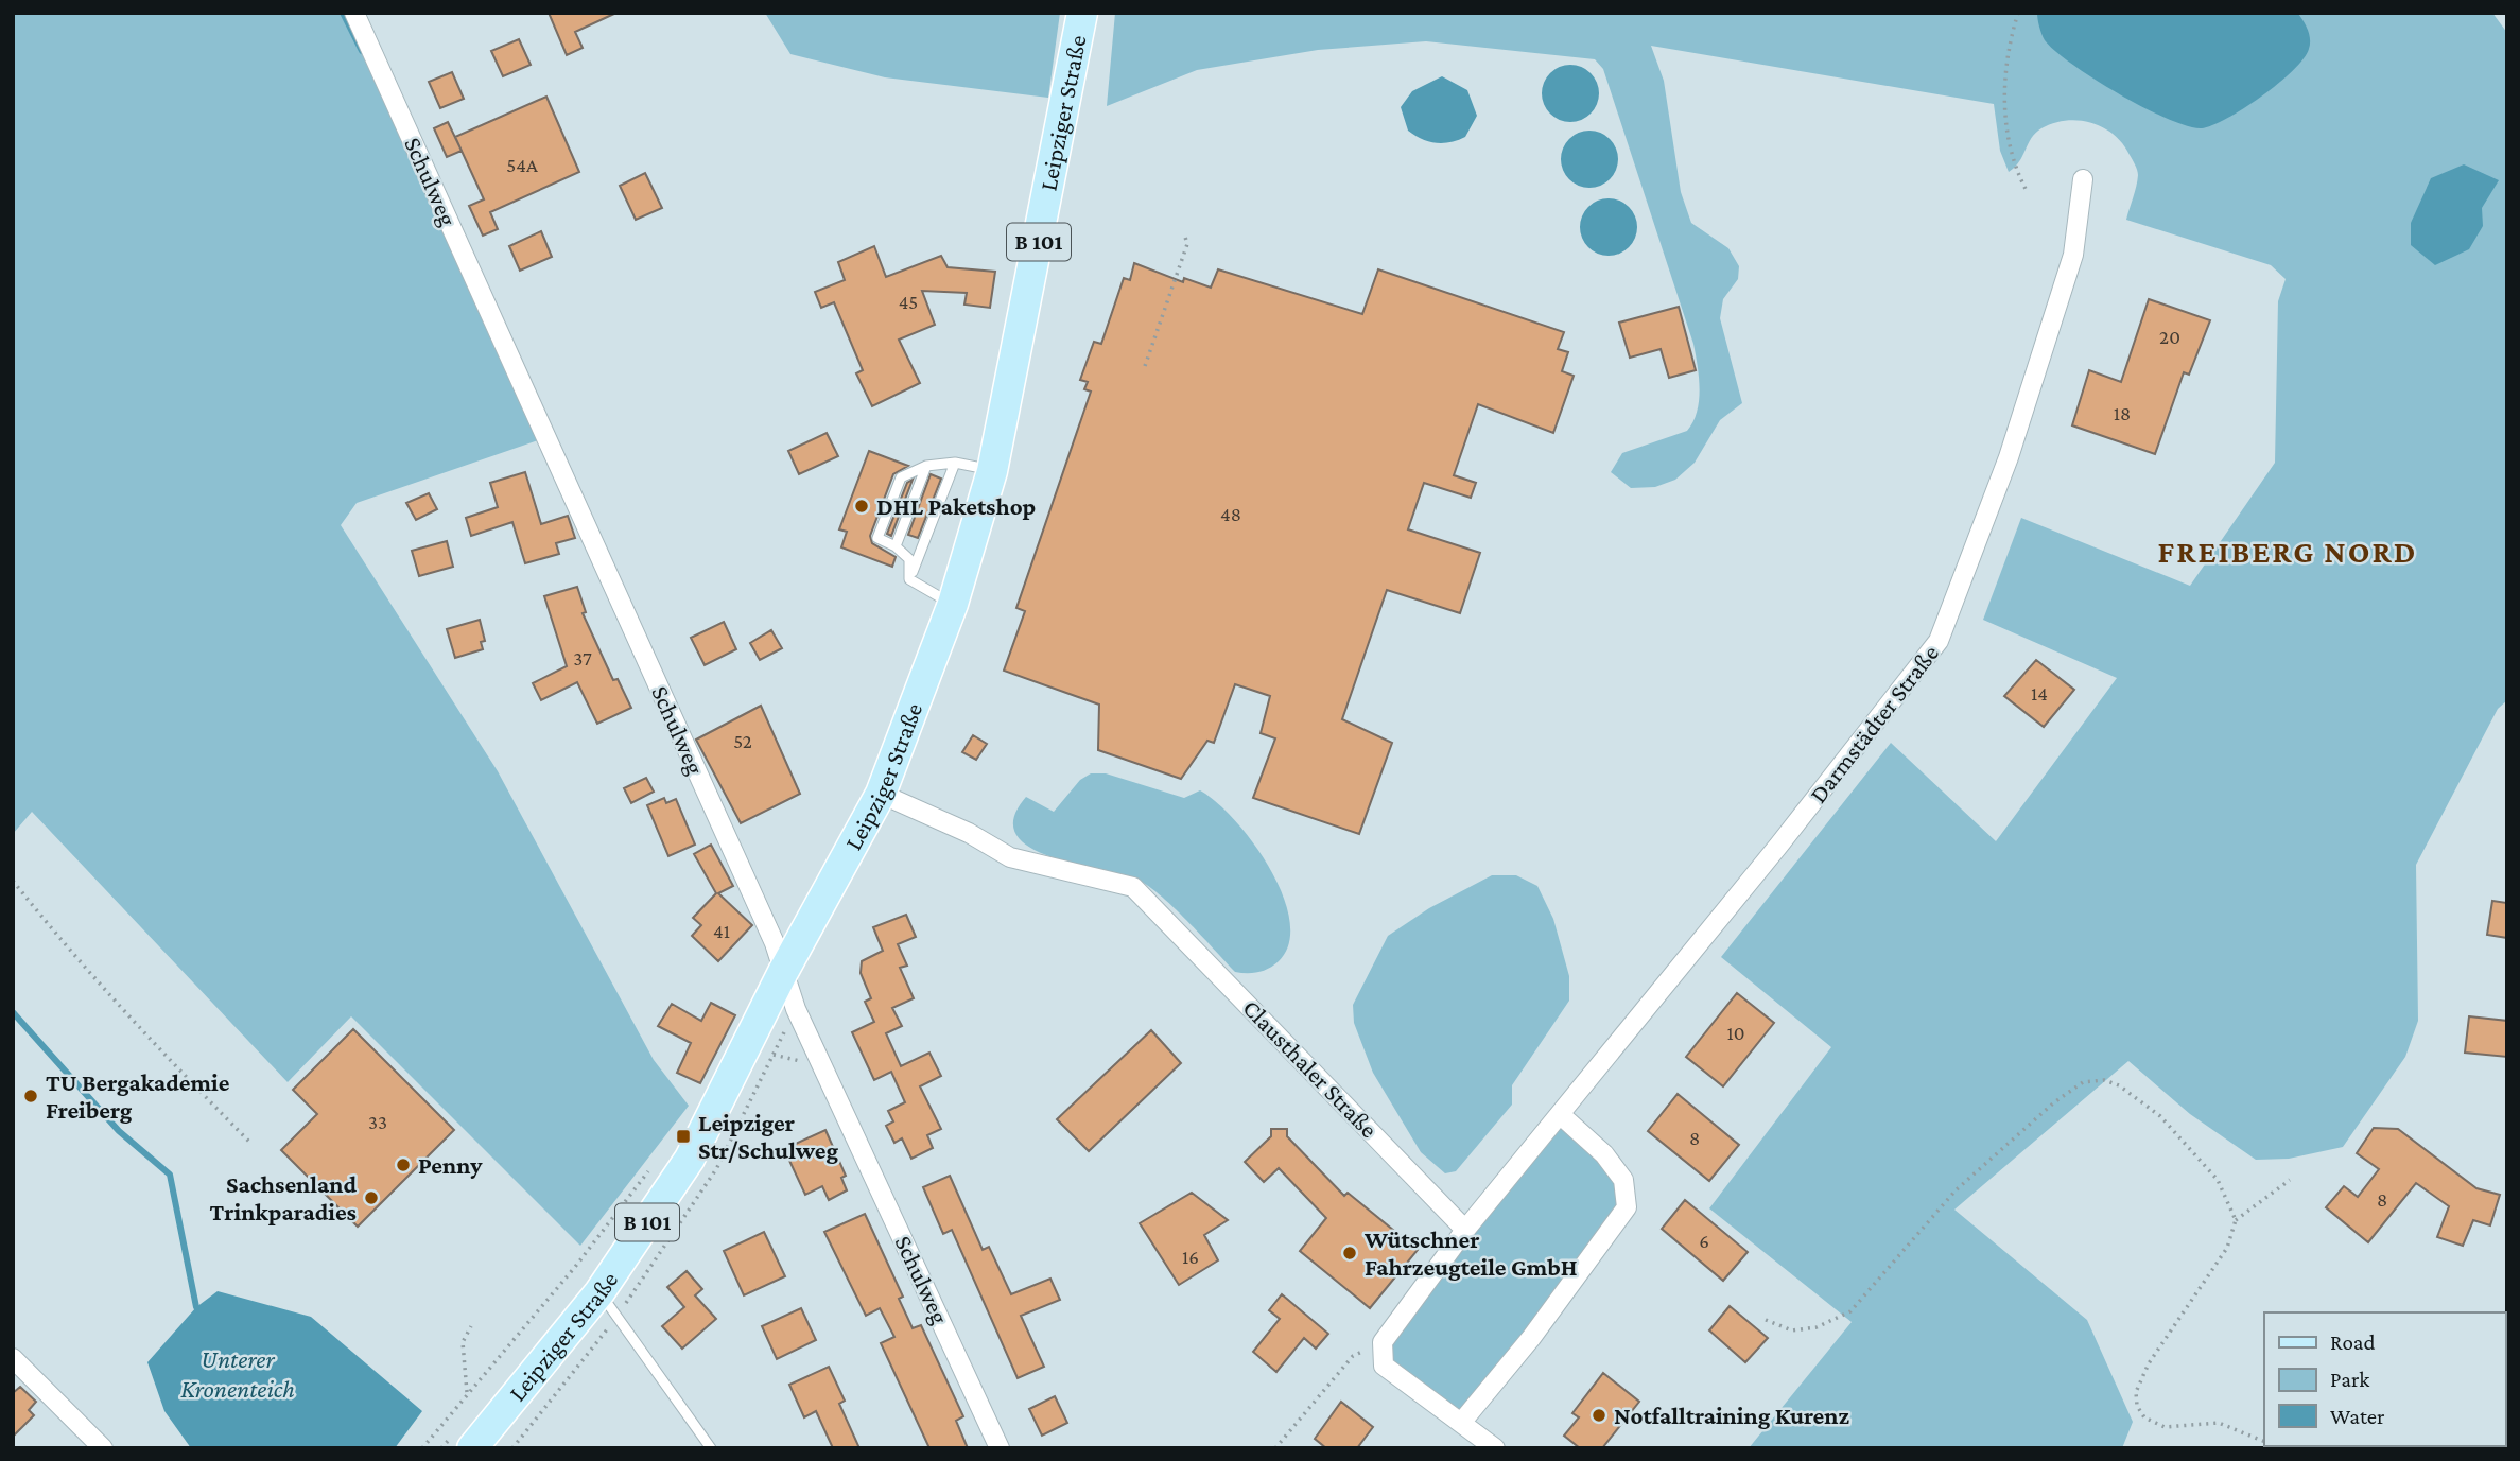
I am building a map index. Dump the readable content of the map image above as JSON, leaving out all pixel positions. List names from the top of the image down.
{
  "streets": {
    "main road": ["Leipziger Straße", "B 101"],
    "street": ["Schulweg", "Darmstädter Straße", "Clausthaler Straße"]
  },
  "crossings": [
    ["Leipziger Straße", "Schulweg"],
    ["Leipziger Straße", "Clausthaler Straße"],
    ["Darmstädter Straße", "Clausthaler Straße"]
  ],
  "districts": ["FREIBERG NORD"],
  "water": ["Unterer Kronenteich"],
  "places": {
    "other": [
      "DHL Paketshop",
      "TU Bergakademie Freiberg",
      "Penny",
      "Sachsenland Trinkparadies",
      "Wütschner Fahrzeugteile GmbH",
      "Notfalltraining Kurenz"
    ],
    "transit": ["Leipziger Str/Schulweg"]
  },
  "house_numbers": [
    "54A",
    "45",
    "20",
    "18",
    "48",
    "37",
    "14",
    "52",
    "41",
    "10",
    "33",
    "8",
    "8",
    "6",
    "16"
  ],
  "legend": ["Road", "Park", "Water"]
}
